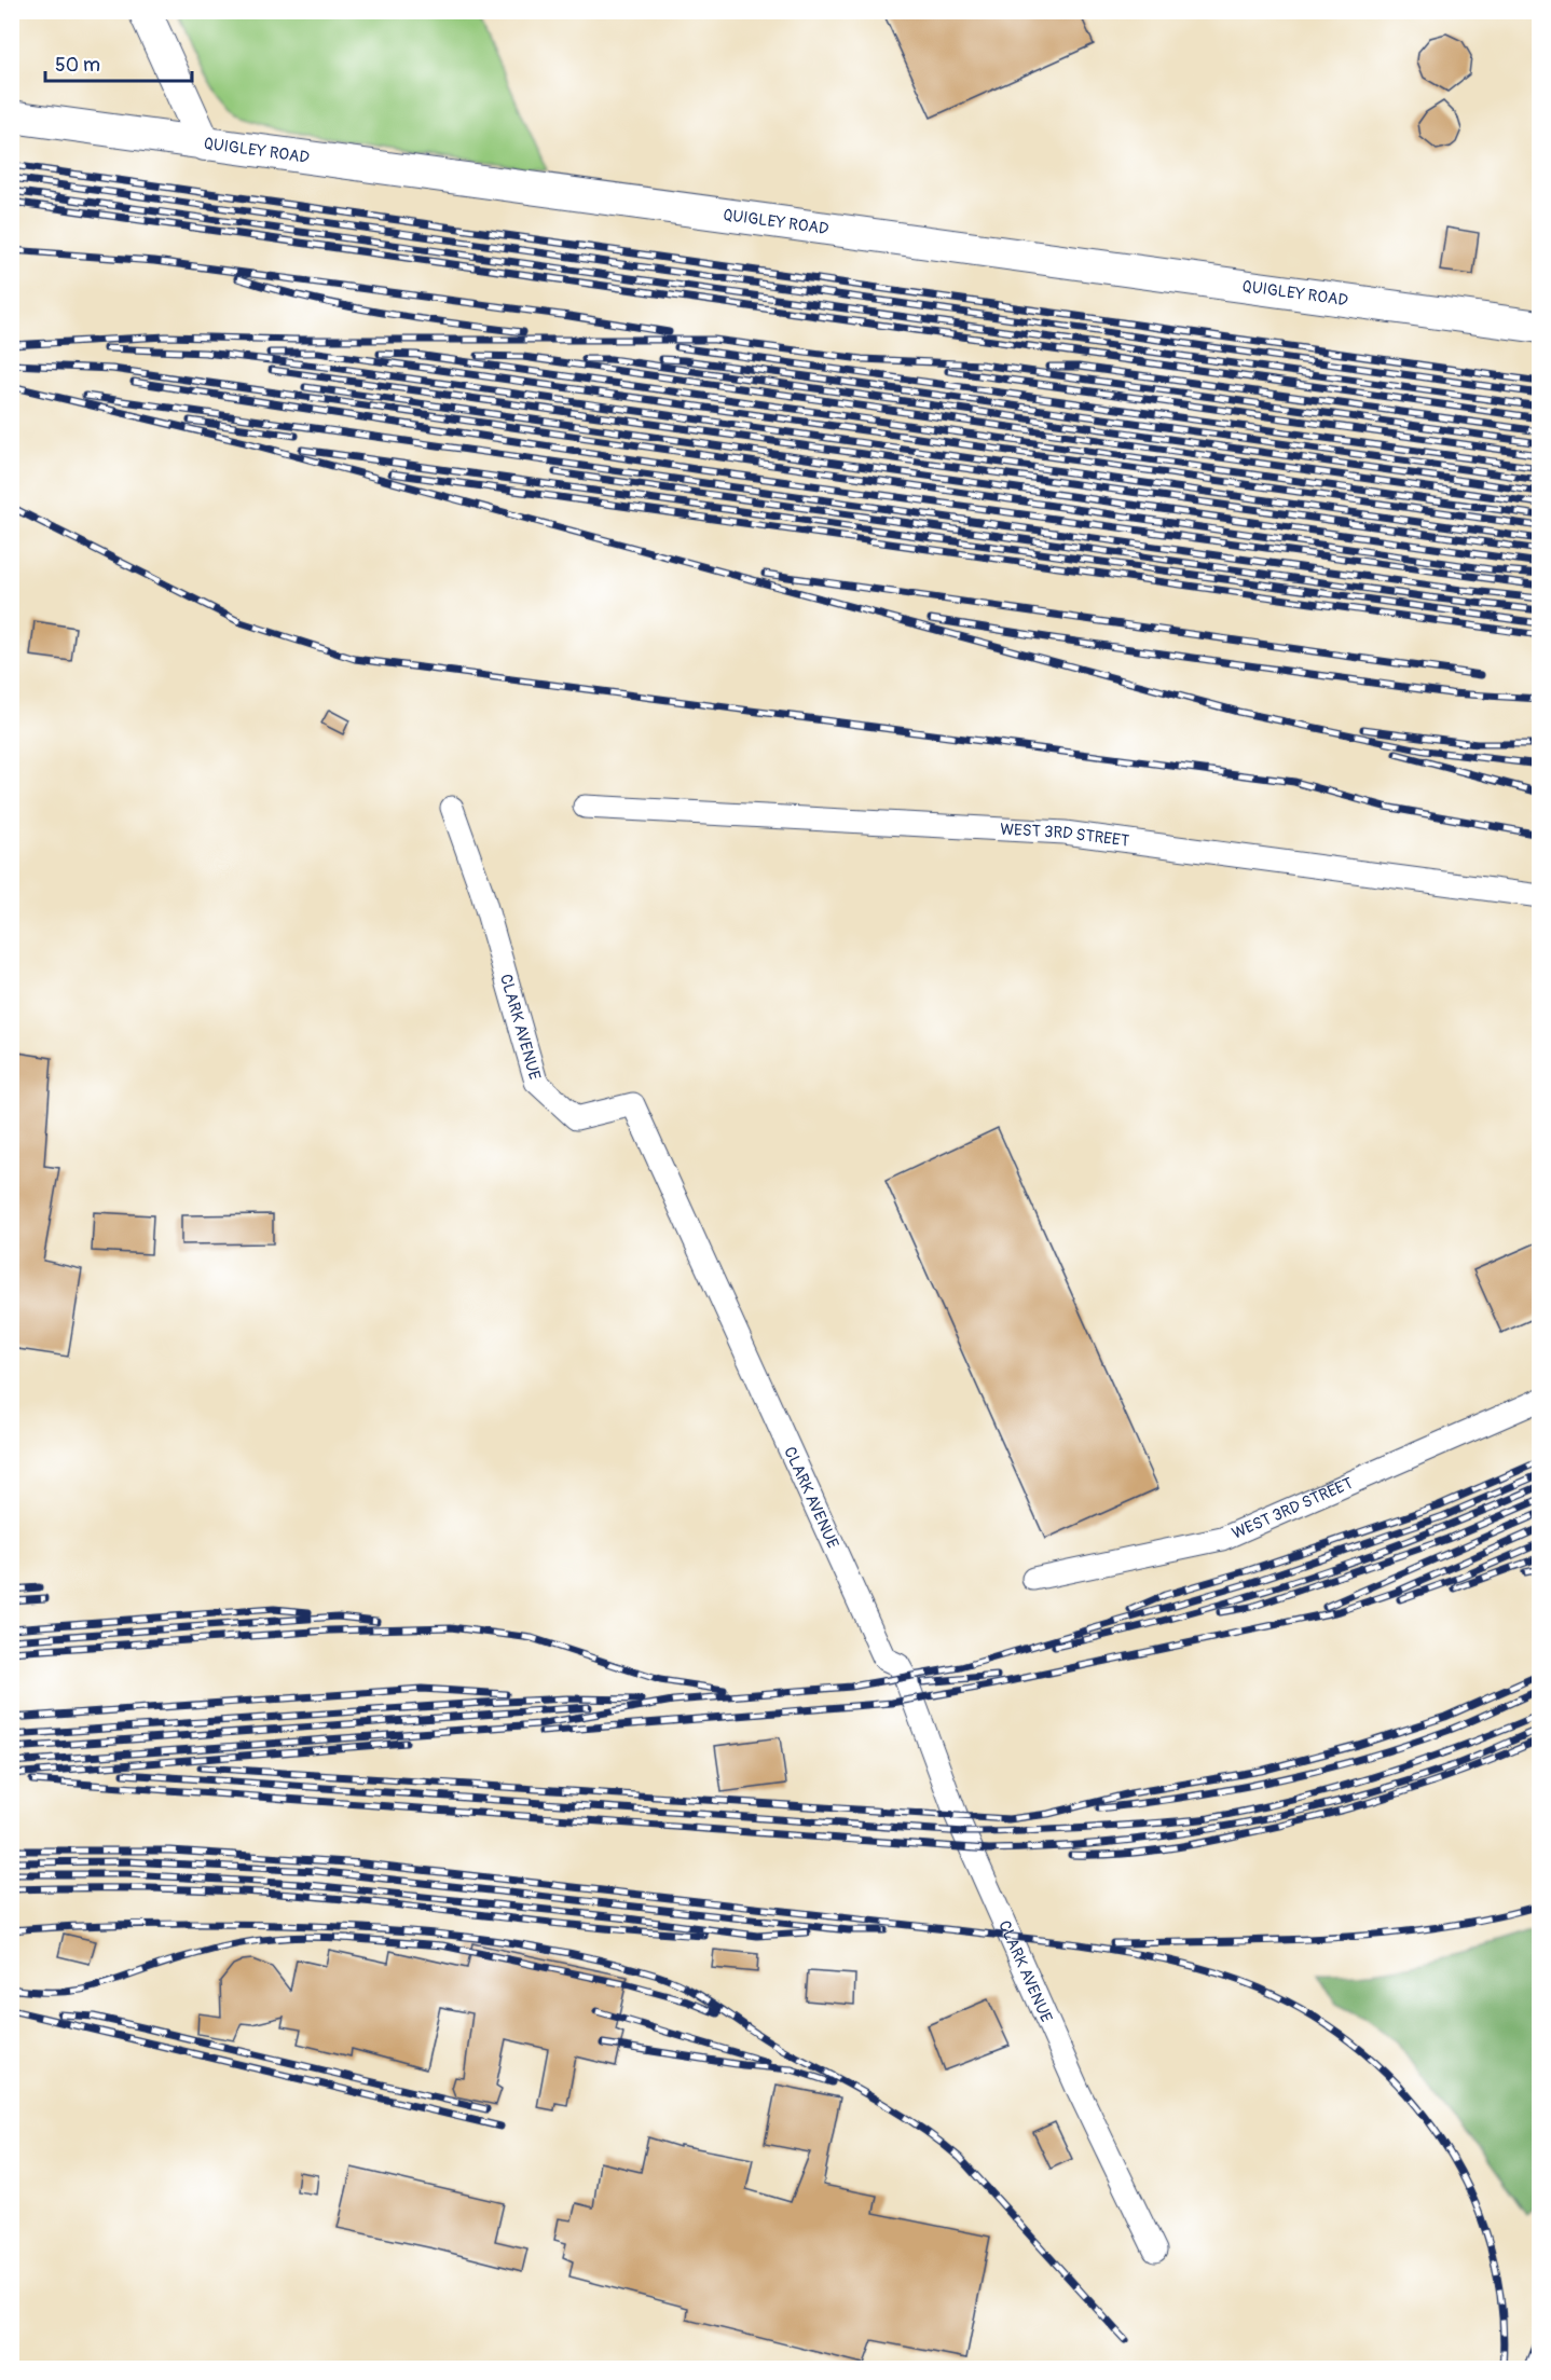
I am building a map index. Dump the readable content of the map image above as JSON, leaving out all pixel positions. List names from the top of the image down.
{
  "streets": {
    "street": ["QUIGLEY ROAD", "WEST 3RD STREET", "CLARK AVENUE"]
  },
  "scale_bar": "50 m"
}
